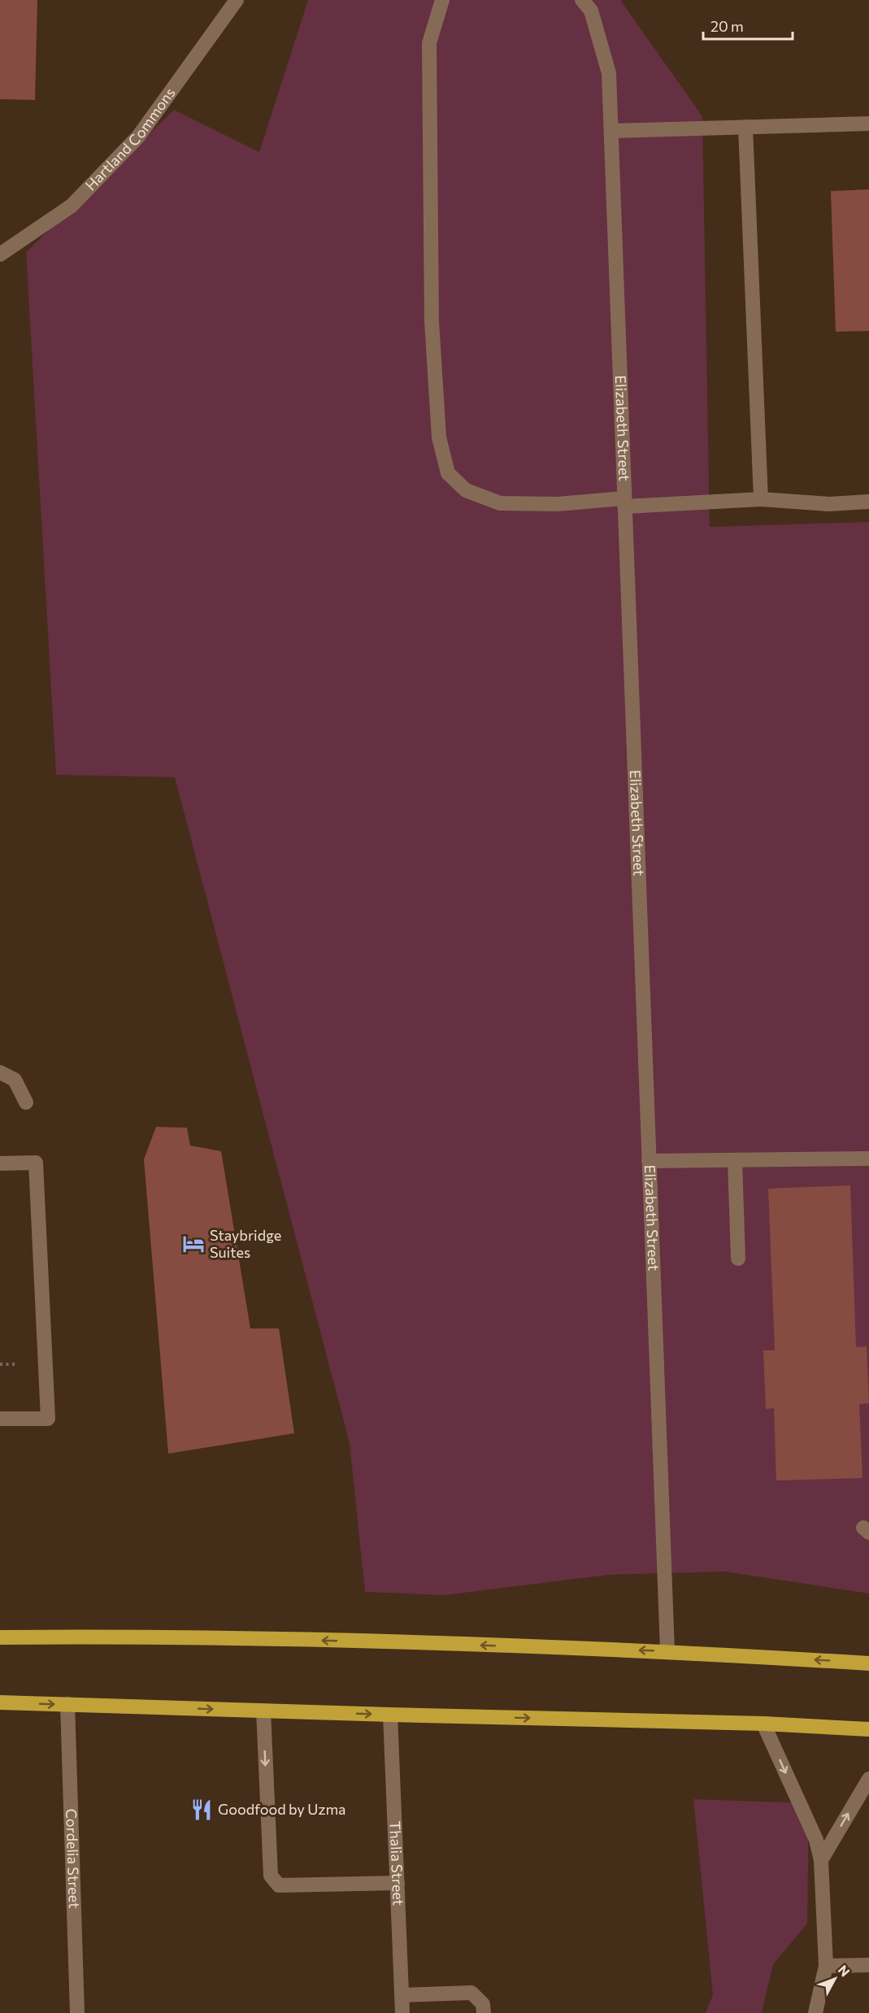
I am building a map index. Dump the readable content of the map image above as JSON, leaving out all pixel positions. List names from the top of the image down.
{
  "streets": {
    "street": [
      "Hartland Commons",
      "Elizabeth Street",
      "Cordelia Street",
      "Thalia Street"
    ]
  },
  "places": {
    "hotel": ["Staybridge Suites"],
    "restaurant": ["Goodfood by Uzma"]
  },
  "scale_bar": "20 m",
  "north": "top right"
}
